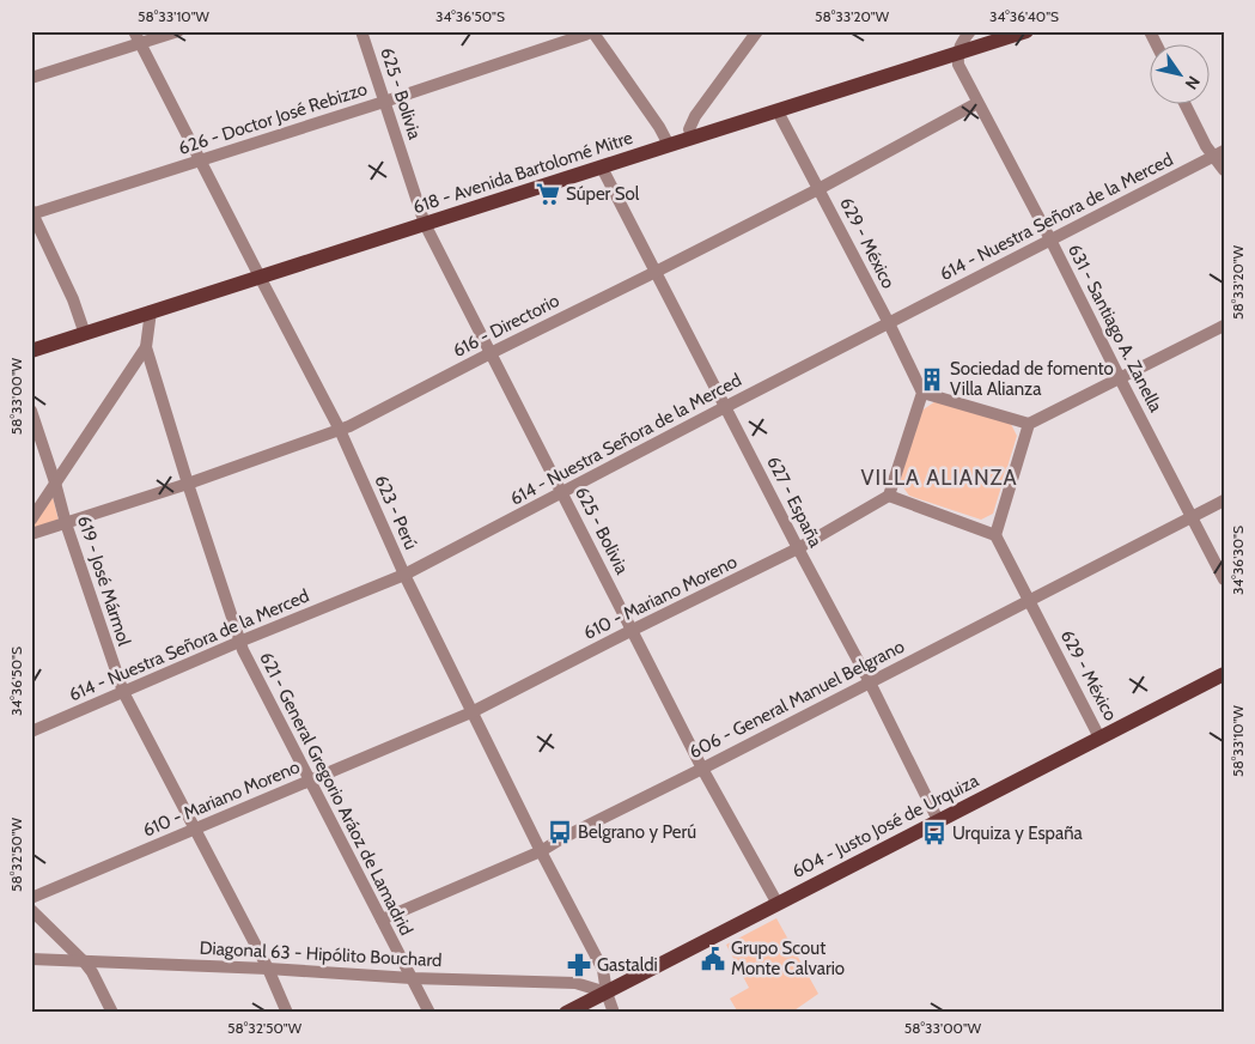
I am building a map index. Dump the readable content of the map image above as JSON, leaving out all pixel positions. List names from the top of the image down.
{
  "streets": {
    "main road": ["618 - Avenida Bartolomé Mitre", "604 - Justo José de Urquiza"],
    "street": [
      "625 - Bolivia",
      "626 - Doctor José Rebizzo",
      "614 - Nuestra Señora de la Merced",
      "629 - México",
      "616 - Directorio",
      "631 - Santiago A. Zanella",
      "627 - España",
      "623 - Perú",
      "619 - José Mármol",
      "610 - Mariano Moreno",
      "606 - General Manuel Belgrano",
      "621 - General Gregorio Aráoz de Lamadrid",
      "Diagonal 63 - Hipólito Bouchard"
    ]
  },
  "crossings": [
    ["625 - Bolivia", "626 - Doctor José Rebizzo"],
    ["625 - Bolivia", "618 - Avenida Bartolomé Mitre"],
    ["625 - Bolivia", "614 - Nuestra Señora de la Merced"],
    ["625 - Bolivia", "616 - Directorio"],
    ["625 - Bolivia", "610 - Mariano Moreno"],
    ["625 - Bolivia", "606 - General Manuel Belgrano"],
    ["625 - Bolivia", "604 - Justo José de Urquiza"],
    ["626 - Doctor José Rebizzo", "623 - Perú"],
    ["618 - Avenida Bartolomé Mitre", "629 - México"],
    ["618 - Avenida Bartolomé Mitre", "631 - Santiago A. Zanella"],
    ["618 - Avenida Bartolomé Mitre", "627 - España"],
    ["618 - Avenida Bartolomé Mitre", "623 - Perú"],
    ["618 - Avenida Bartolomé Mitre", "621 - General Gregorio Aráoz de Lamadrid"],
    ["614 - Nuestra Señora de la Merced", "629 - México"],
    ["614 - Nuestra Señora de la Merced", "631 - Santiago A. Zanella"],
    ["614 - Nuestra Señora de la Merced", "627 - España"],
    ["614 - Nuestra Señora de la Merced", "623 - Perú"],
    ["614 - Nuestra Señora de la Merced", "619 - José Mármol"],
    ["614 - Nuestra Señora de la Merced", "621 - General Gregorio Aráoz de Lamadrid"],
    ["629 - México", "616 - Directorio"],
    ["629 - México", "606 - General Manuel Belgrano"],
    ["629 - México", "604 - Justo José de Urquiza"],
    ["616 - Directorio", "631 - Santiago A. Zanella"],
    ["616 - Directorio", "627 - España"],
    ["616 - Directorio", "623 - Perú"],
    ["616 - Directorio", "619 - José Mármol"],
    ["616 - Directorio", "621 - General Gregorio Aráoz de Lamadrid"],
    ["631 - Santiago A. Zanella", "606 - General Manuel Belgrano"],
    ["627 - España", "610 - Mariano Moreno"],
    ["627 - España", "606 - General Manuel Belgrano"],
    ["627 - España", "604 - Justo José de Urquiza"],
    ["623 - Perú", "610 - Mariano Moreno"],
    ["623 - Perú", "606 - General Manuel Belgrano"],
    ["623 - Perú", "604 - Justo José de Urquiza"],
    ["623 - Perú", "Diagonal 63 - Hipólito Bouchard"],
    ["619 - José Mármol", "610 - Mariano Moreno"],
    ["619 - José Mármol", "Diagonal 63 - Hipólito Bouchard"],
    ["610 - Mariano Moreno", "621 - General Gregorio Aráoz de Lamadrid"],
    ["606 - General Manuel Belgrano", "621 - General Gregorio Aráoz de Lamadrid"],
    ["621 - General Gregorio Aráoz de Lamadrid", "Diagonal 63 - Hipólito Bouchard"],
    ["604 - Justo José de Urquiza", "Diagonal 63 - Hipólito Bouchard"]
  ],
  "districts": ["VILLA ALIANZA"],
  "places": {
    "supermarket": ["Súper Sol"],
    "building": ["Sociedad de fomento Villa Alianza"],
    "bus stop": ["Belgrano y Perú", "Urquiza y España"],
    "public building": ["Grupo Scout Monte Calvario"],
    "pharmacy": ["Gastaldi"]
  },
  "north": "bottom right",
  "coordinates": [
    "58°33'10\"W",
    "34°36'50\"S",
    "58°33'20\"W",
    "34°36'40\"S",
    "58°33'00\"W",
    "34°36'30\"S",
    "58°32'50\"W"
  ]
}
